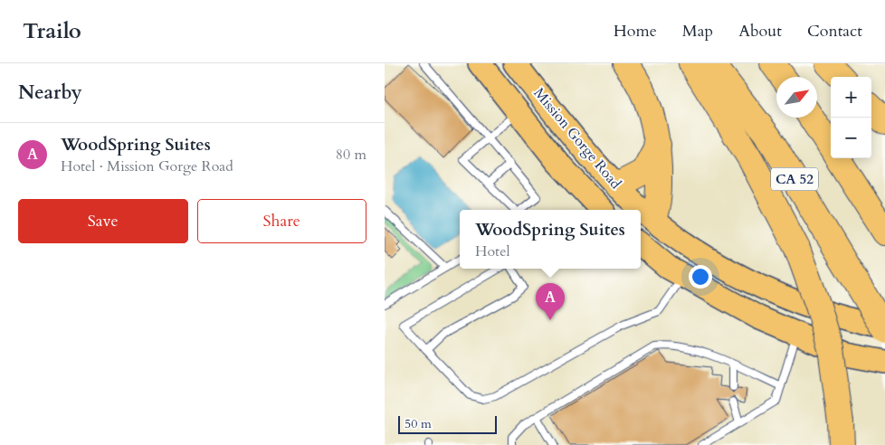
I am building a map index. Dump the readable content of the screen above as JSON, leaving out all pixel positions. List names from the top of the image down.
{
  "streets": {
    "highway": ["CA 52"],
    "main road": ["Mission Gorge Road"]
  },
  "crossings": [
    ["Mission Gorge Road", "CA 52"]
  ],
  "scale_bar": "50 m",
  "north": "top right",
  "page": {
    "header": "Trailo",
    "nav": [
      "Home",
      "Map",
      "About",
      "Contact"
    ],
    "heading": "Nearby",
    "map_buttons": ["+", "−"],
    "list": [
      {
        "mark": "A",
        "name": "WoodSpring Suites",
        "note": "Hotel · Mission Gorge Road",
        "value": "80 m"
      }
    ],
    "buttons": ["Save", "Share"],
    "popup": ["WoodSpring Suites", "Hotel"],
    "pins": "A",
    "scale": "50 m"
  }
}
